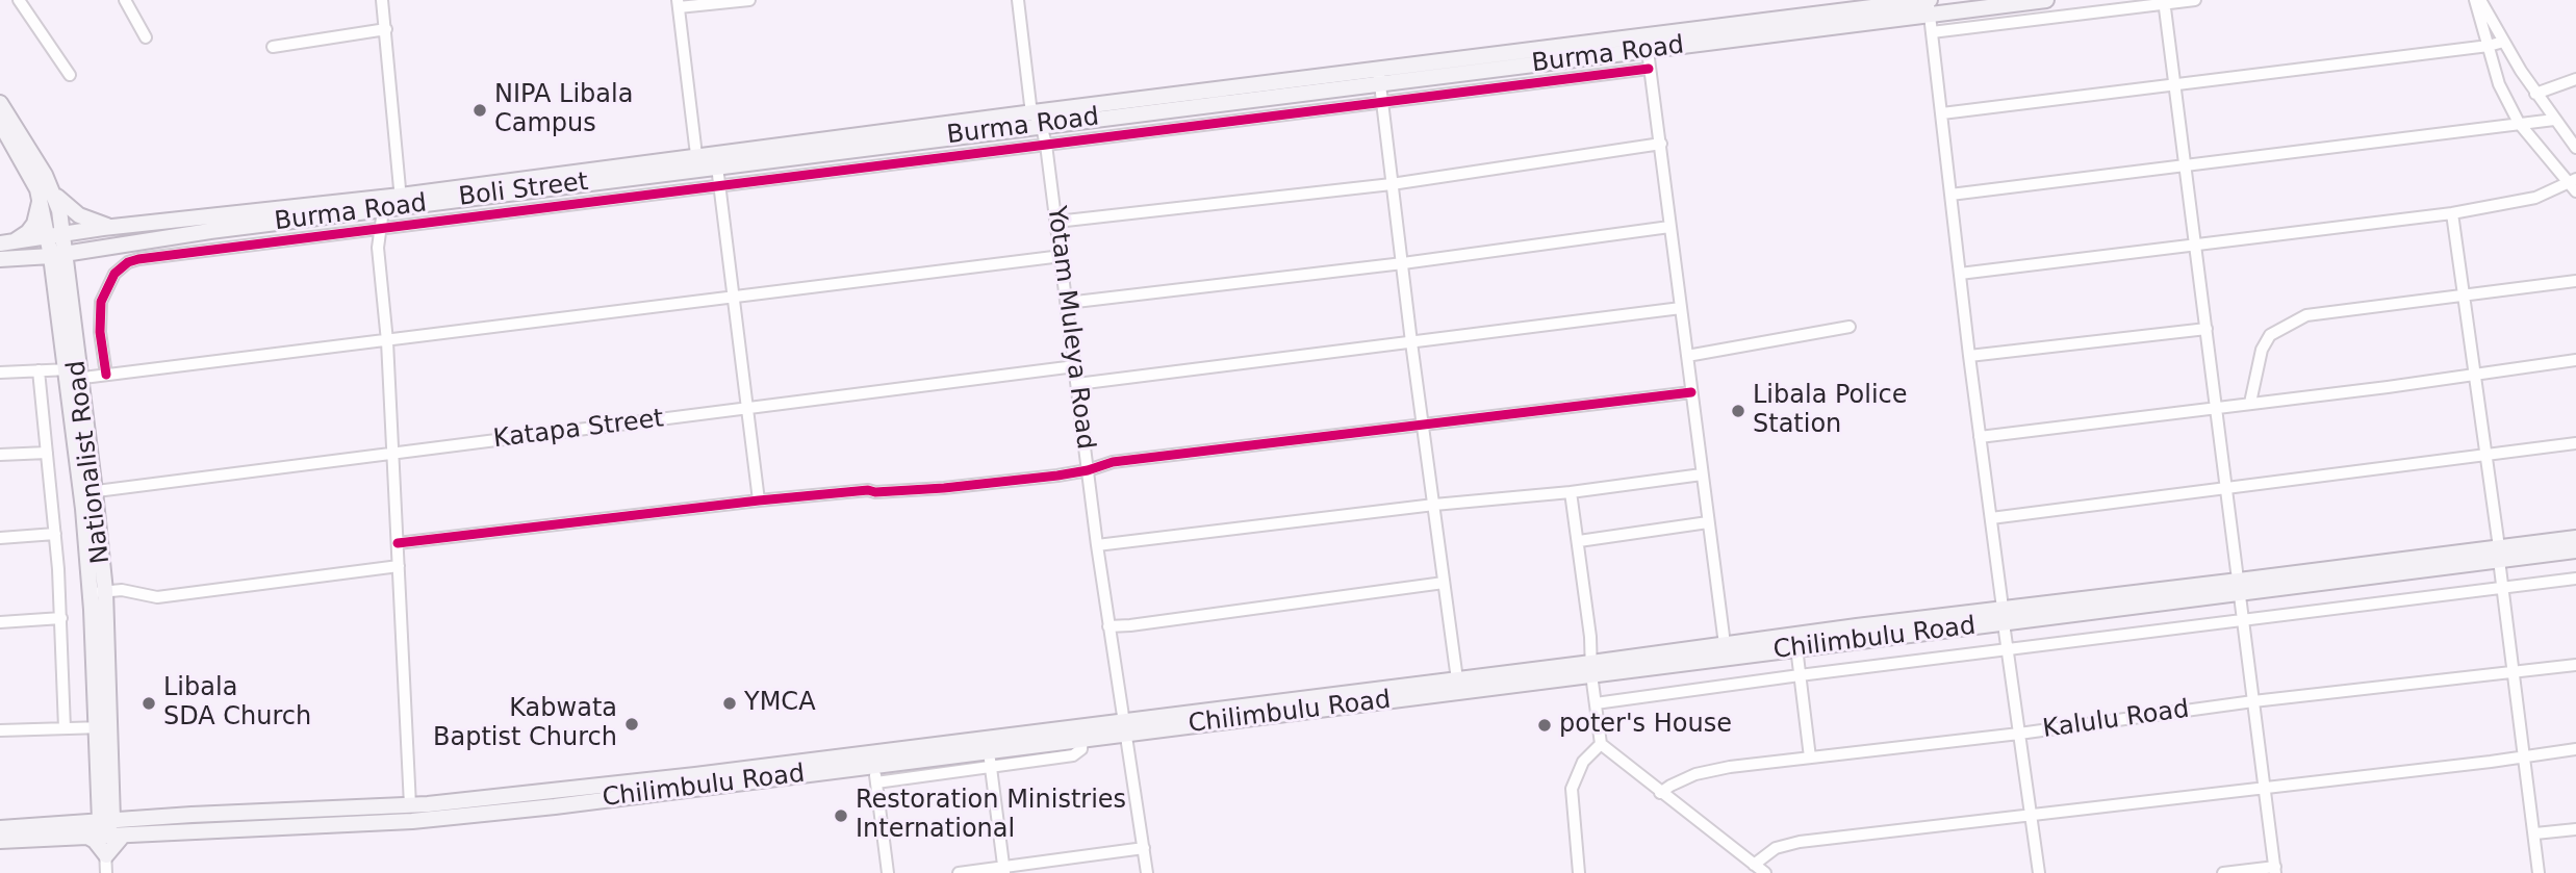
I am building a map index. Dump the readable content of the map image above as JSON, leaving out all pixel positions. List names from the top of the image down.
{
  "streets": {
    "main road": ["Burma Road", "Nationalist Road", "Chilimbulu Road"],
    "street": [
      "Boli Street",
      "Yotam Muleya Road",
      "Katapa Street",
      "Kalulu Road"
    ]
  },
  "crossings": [
    ["Burma Road", "Yotam Muleya Road"],
    ["Burma Road", "Nationalist Road"],
    ["Boli Street", "Yotam Muleya Road"],
    ["Yotam Muleya Road", "Katapa Street"],
    ["Yotam Muleya Road", "Chilimbulu Road"],
    ["Katapa Street", "Nationalist Road"],
    ["Nationalist Road", "Chilimbulu Road"]
  ],
  "places": [
    "NIPA Libala Campus",
    "Libala Police Station",
    "Libala SDA Church",
    "YMCA",
    "Kabwata Baptist Church",
    "poter's House",
    "Restoration Ministries International"
  ]
}
